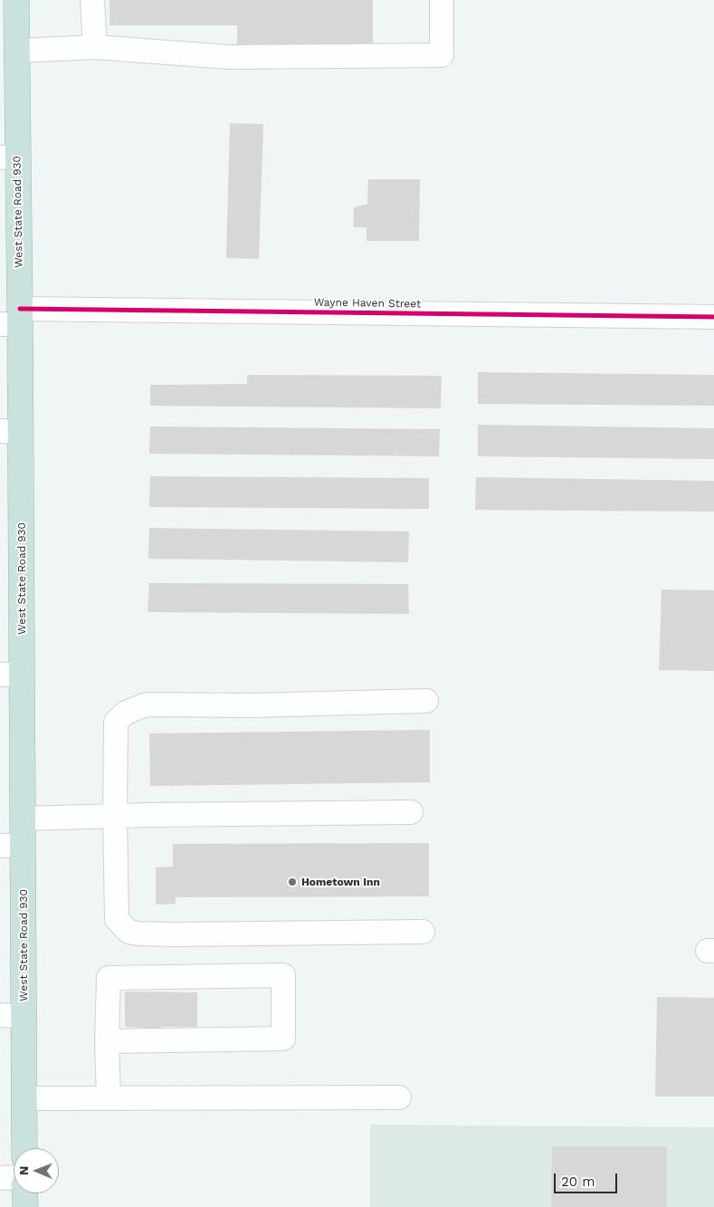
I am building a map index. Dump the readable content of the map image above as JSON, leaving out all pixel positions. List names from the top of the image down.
{
  "streets": {
    "highway": ["West State Road 930"],
    "street": ["Wayne Haven Street"]
  },
  "crossings": [
    ["West State Road 930", "Wayne Haven Street"]
  ],
  "places": ["Hometown Inn"],
  "scale_bar": "20 m",
  "north": "left"
}
